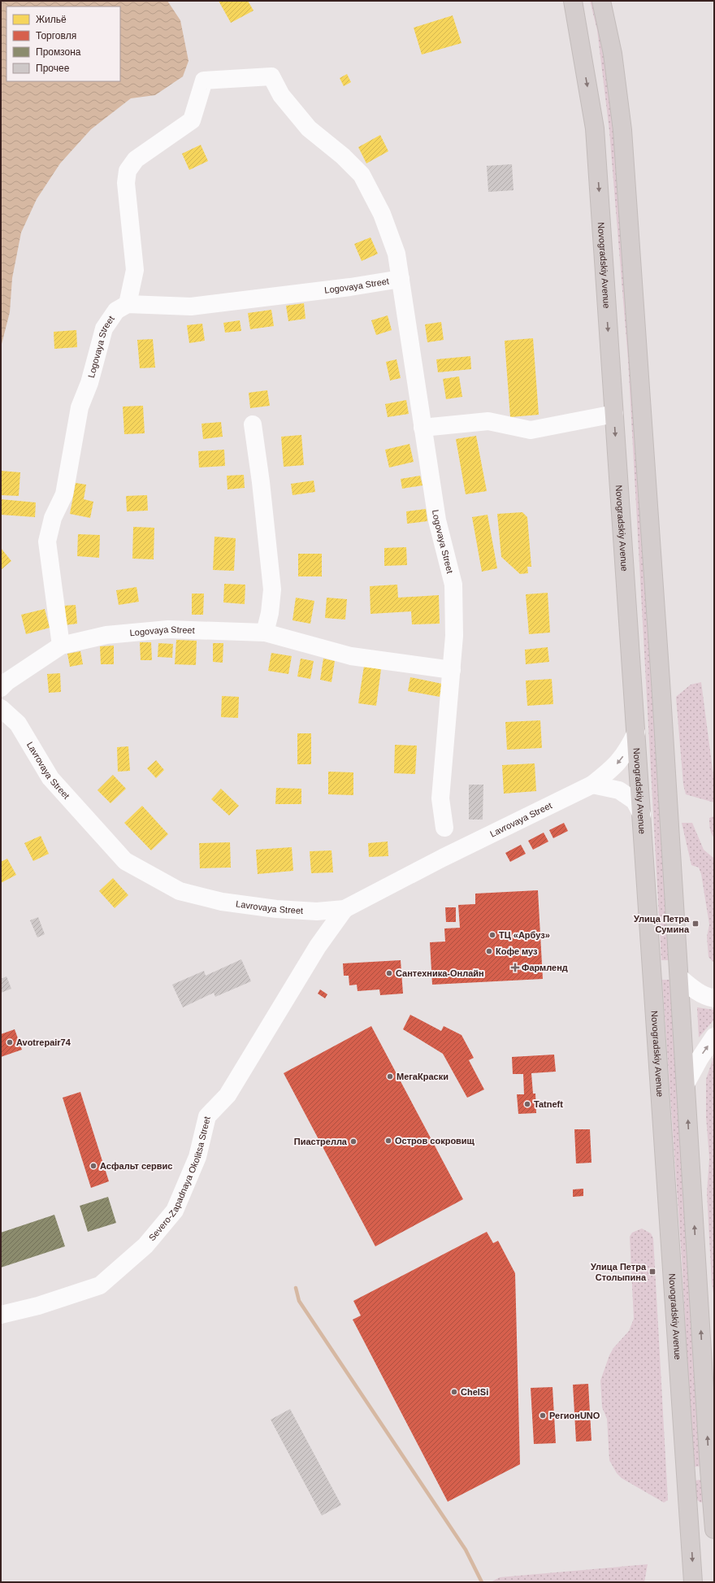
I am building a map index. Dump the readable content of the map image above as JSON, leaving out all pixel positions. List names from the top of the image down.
{
  "streets": {
    "main road": ["Novogradskiy Avenue"],
    "street": ["Logovaya Street", "Lavrovaya Street", "Severo-Zapadnaya Okolitsa Street"]
  },
  "crossings": [
    ["Novogradskiy Avenue", "Lavrovaya Street"],
    ["Lavrovaya Street", "Severo-Zapadnaya Okolitsa Street"]
  ],
  "places": {
    "transit": ["Улица Петра Сумина", "Улица Петра Столыпина"],
    "other": [
      "ТЦ «Арбуз»",
      "Кофе муз",
      "Сантехника-Онлайн",
      "Avotrepair74",
      "МегаКраски",
      "Tatneft",
      "Остров сокровищ",
      "Пиастрелла",
      "Асфальт сервис",
      "ChelSi",
      "РегионUNO"
    ],
    "health": ["Фармленд"]
  },
  "legend": [
    "Жильё",
    "Торговля",
    "Промзона",
    "Прочее"
  ]
}
